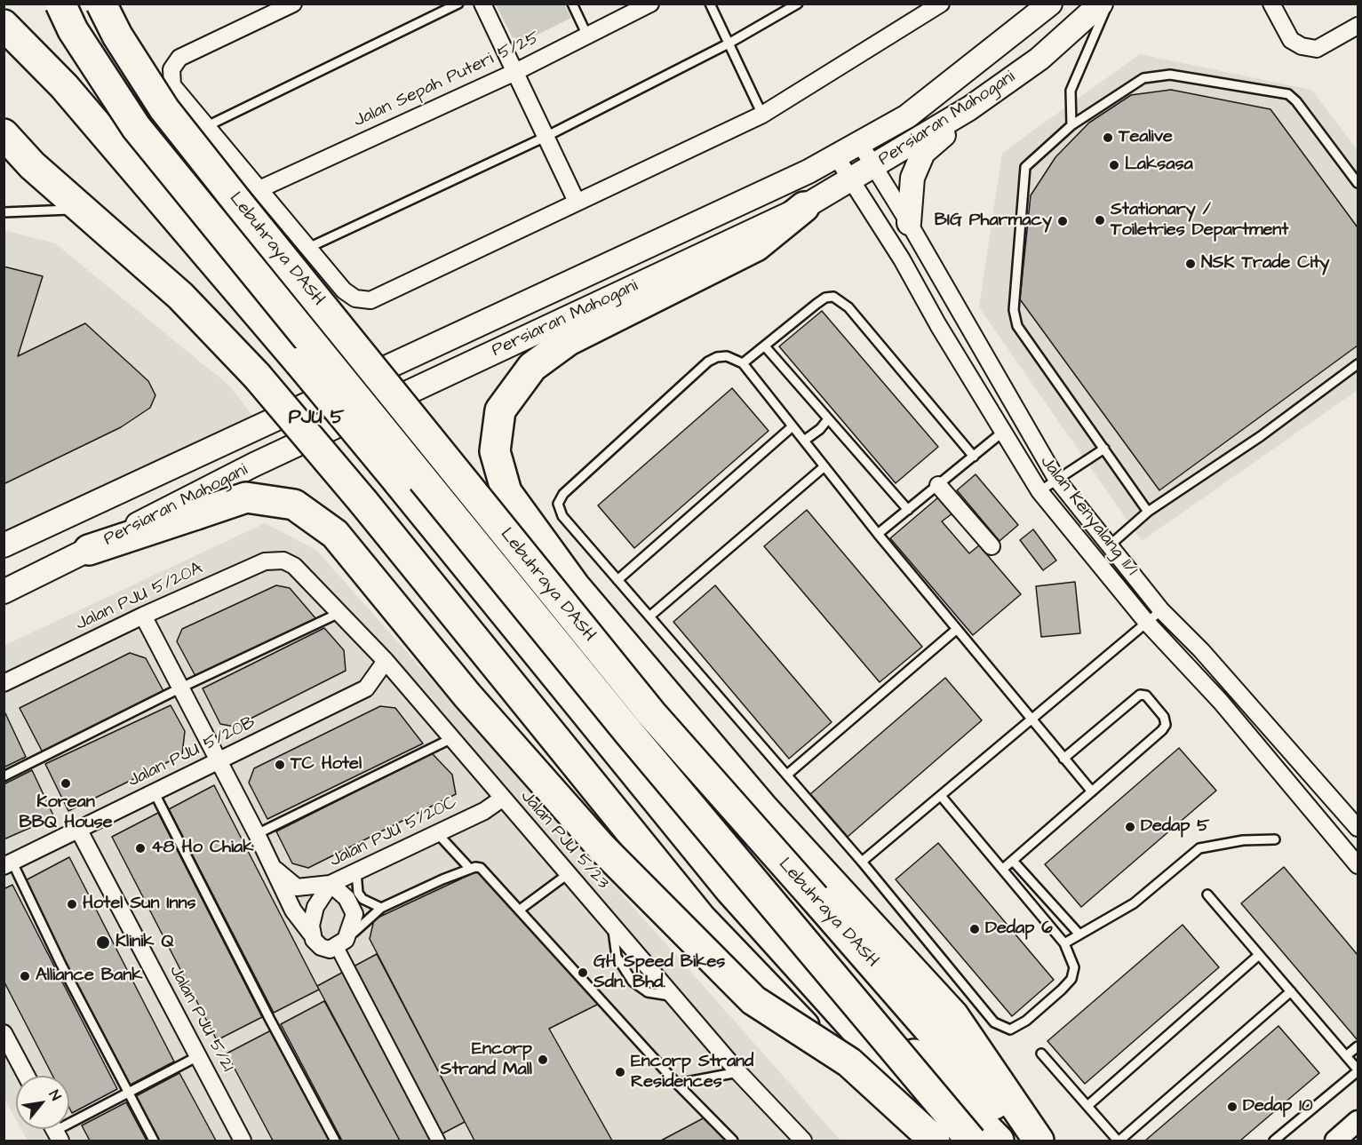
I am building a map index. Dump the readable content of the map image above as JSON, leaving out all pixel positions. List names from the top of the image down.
{
  "streets": {
    "highway": ["Lebuhraya DASH"],
    "main road": ["Persiaran Mahogani"],
    "street": [
      "Jalan Sepah Puteri 5/25",
      "Jalan Kenyalang 11/1",
      "Jalan PJU 5/20A",
      "Jalan PJU 5/20B",
      "Jalan PJU 5/20C",
      "Jalan PJU 5/23",
      "Jalan PJU 5/21"
    ]
  },
  "crossings": [
    ["Persiaran Mahogani", "Jalan Kenyalang 11/1"],
    ["Jalan PJU 5/20A", "Jalan PJU 5/23"],
    ["Jalan PJU 5/20B", "Jalan PJU 5/23"],
    ["Jalan PJU 5/20B", "Jalan PJU 5/21"],
    ["Jalan PJU 5/20C", "Jalan PJU 5/23"]
  ],
  "districts": ["PJU 5"],
  "places": [
    "Tealive",
    "Laksasa",
    "Stationary / Toiletries Department",
    "BIG Pharmacy",
    "NSK Trade City",
    "TC Hotel",
    "Korean BBQ House",
    "Dedap 5",
    "48 Ho Chiak",
    "Hotel Sun Inns",
    "Dedap 6",
    "Klinik Q",
    "GH Speed Bikes Sdn. Bhd.",
    "Alliance Bank",
    "Encorp Strand Mall",
    "Encorp Strand Residences",
    "Dedap 10"
  ],
  "north": "top right"
}
